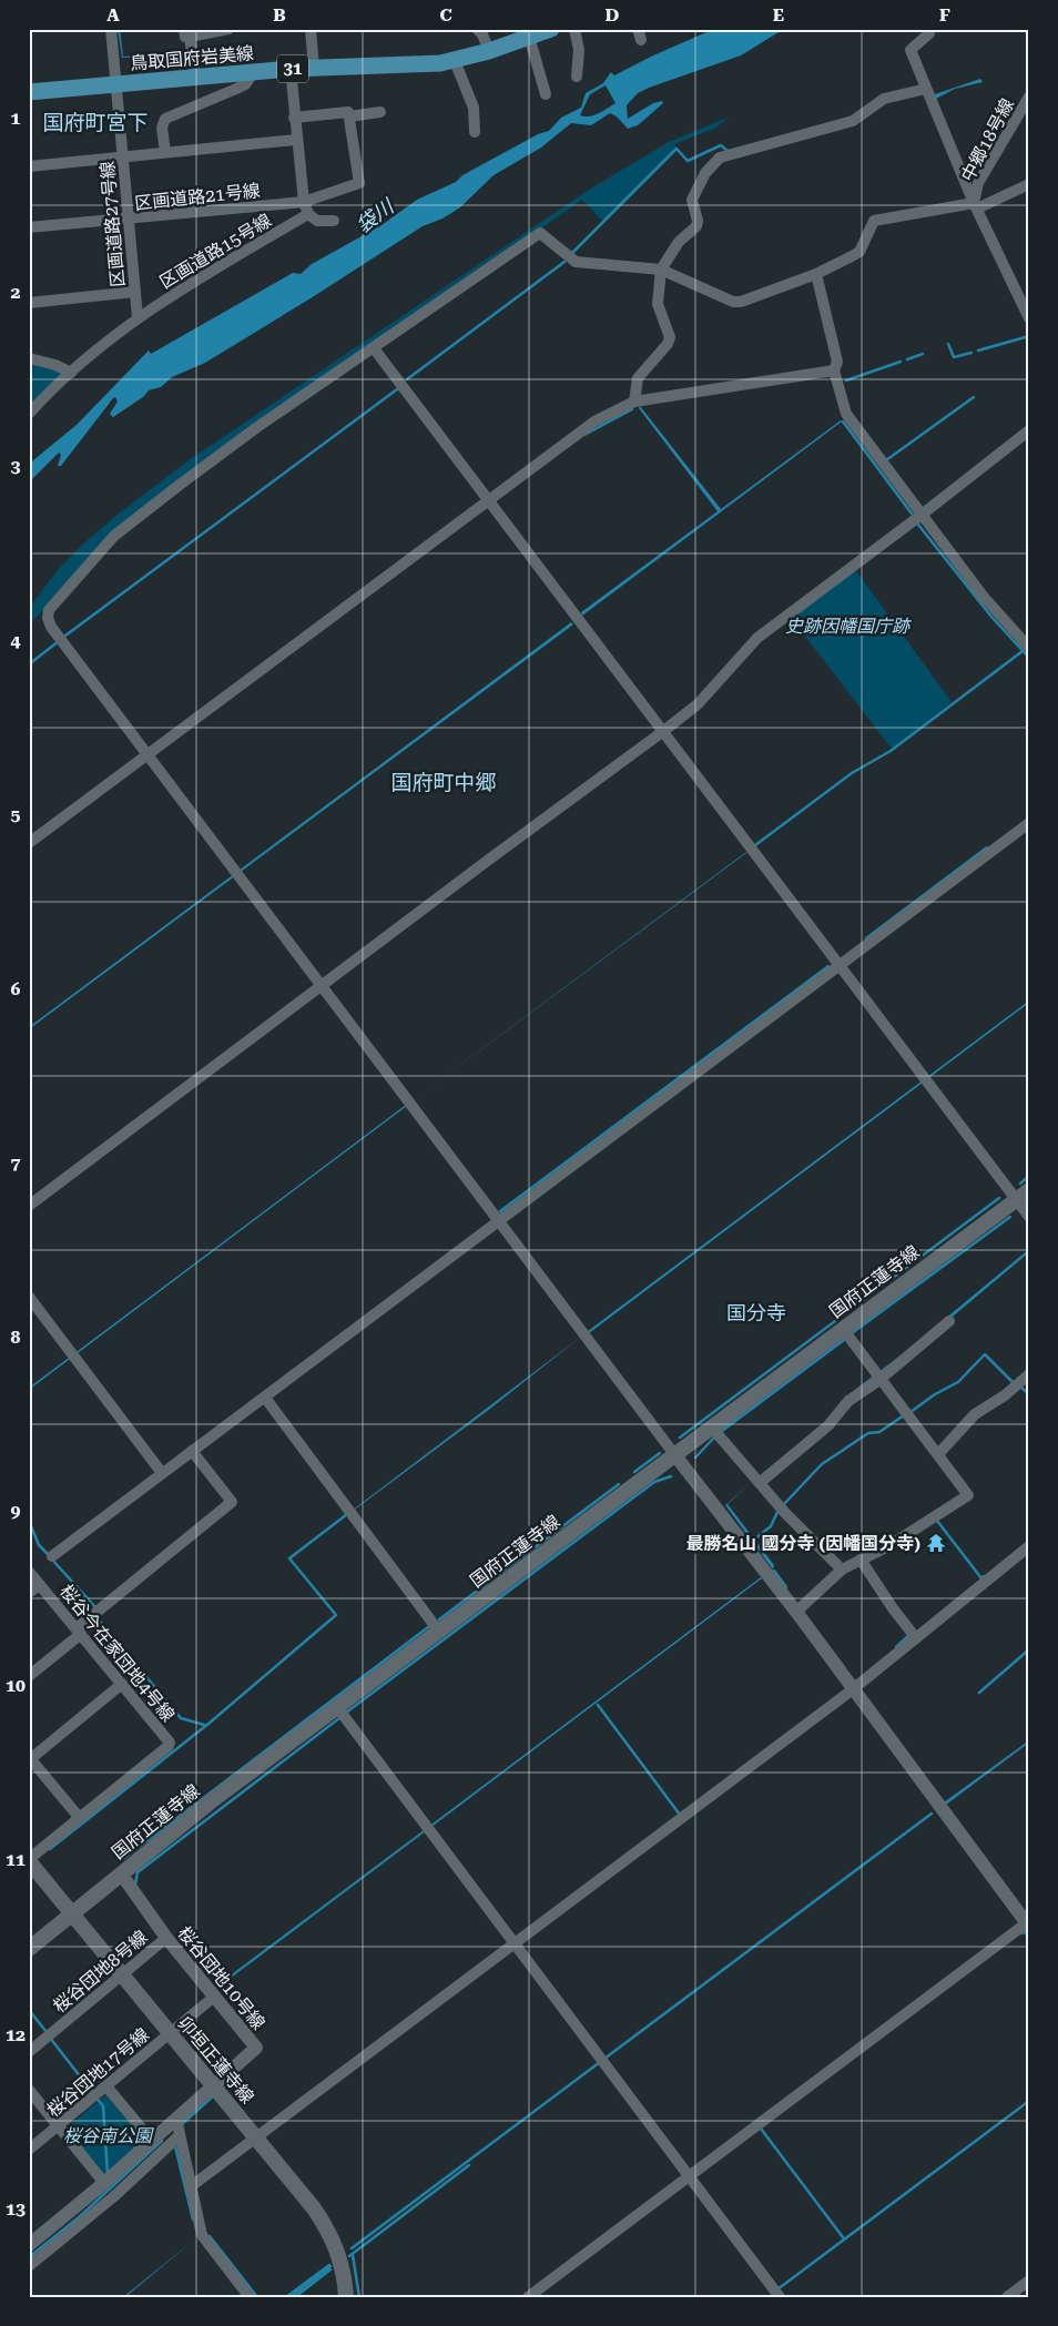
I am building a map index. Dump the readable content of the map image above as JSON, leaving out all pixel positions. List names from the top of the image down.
{
  "streets": {
    "main road": [
      "鳥取国府岩美線",
      "31",
      "国府正蓮寺線",
      "卯垣正蓮寺線"
    ],
    "street": [
      "中郷18号線",
      "区画道路21号線",
      "区画道路27号線",
      "区画道路15号線",
      "桜谷今在家団地4号線",
      "桜谷団地8号線",
      "桜谷団地10号線",
      "桜谷団地17号線"
    ]
  },
  "crossings": [
    ["鳥取国府岩美線", "区画道路27号線"],
    ["区画道路21号線", "区画道路27号線"],
    ["区画道路27号線", "区画道路15号線"],
    ["国府正蓮寺線", "桜谷団地10号線"],
    ["国府正蓮寺線", "卯垣正蓮寺線"],
    ["桜谷今在家団地4号線", "卯垣正蓮寺線"],
    ["桜谷団地8号線", "桜谷団地10号線"],
    ["桜谷団地8号線", "卯垣正蓮寺線"],
    ["桜谷団地10号線", "卯垣正蓮寺線"],
    ["桜谷団地10号線", "桜谷団地17号線"],
    ["卯垣正蓮寺線", "桜谷団地17号線"]
  ],
  "districts": ["国府町宮下", "国府町中郷", "国分寺"],
  "water": ["袋川"],
  "parks": ["史跡因幡国庁跡", "桜谷南公園"],
  "places": {
    "temple": ["最勝名山 國分寺 (因幡国分寺)"]
  },
  "grid": {
    "columns": [
      "A",
      "B",
      "C",
      "D",
      "E",
      "F"
    ],
    "rows": [
      "1",
      "2",
      "3",
      "4",
      "5",
      "6",
      "7",
      "8",
      "9",
      "10",
      "11",
      "12",
      "13"
    ]
  }
}
